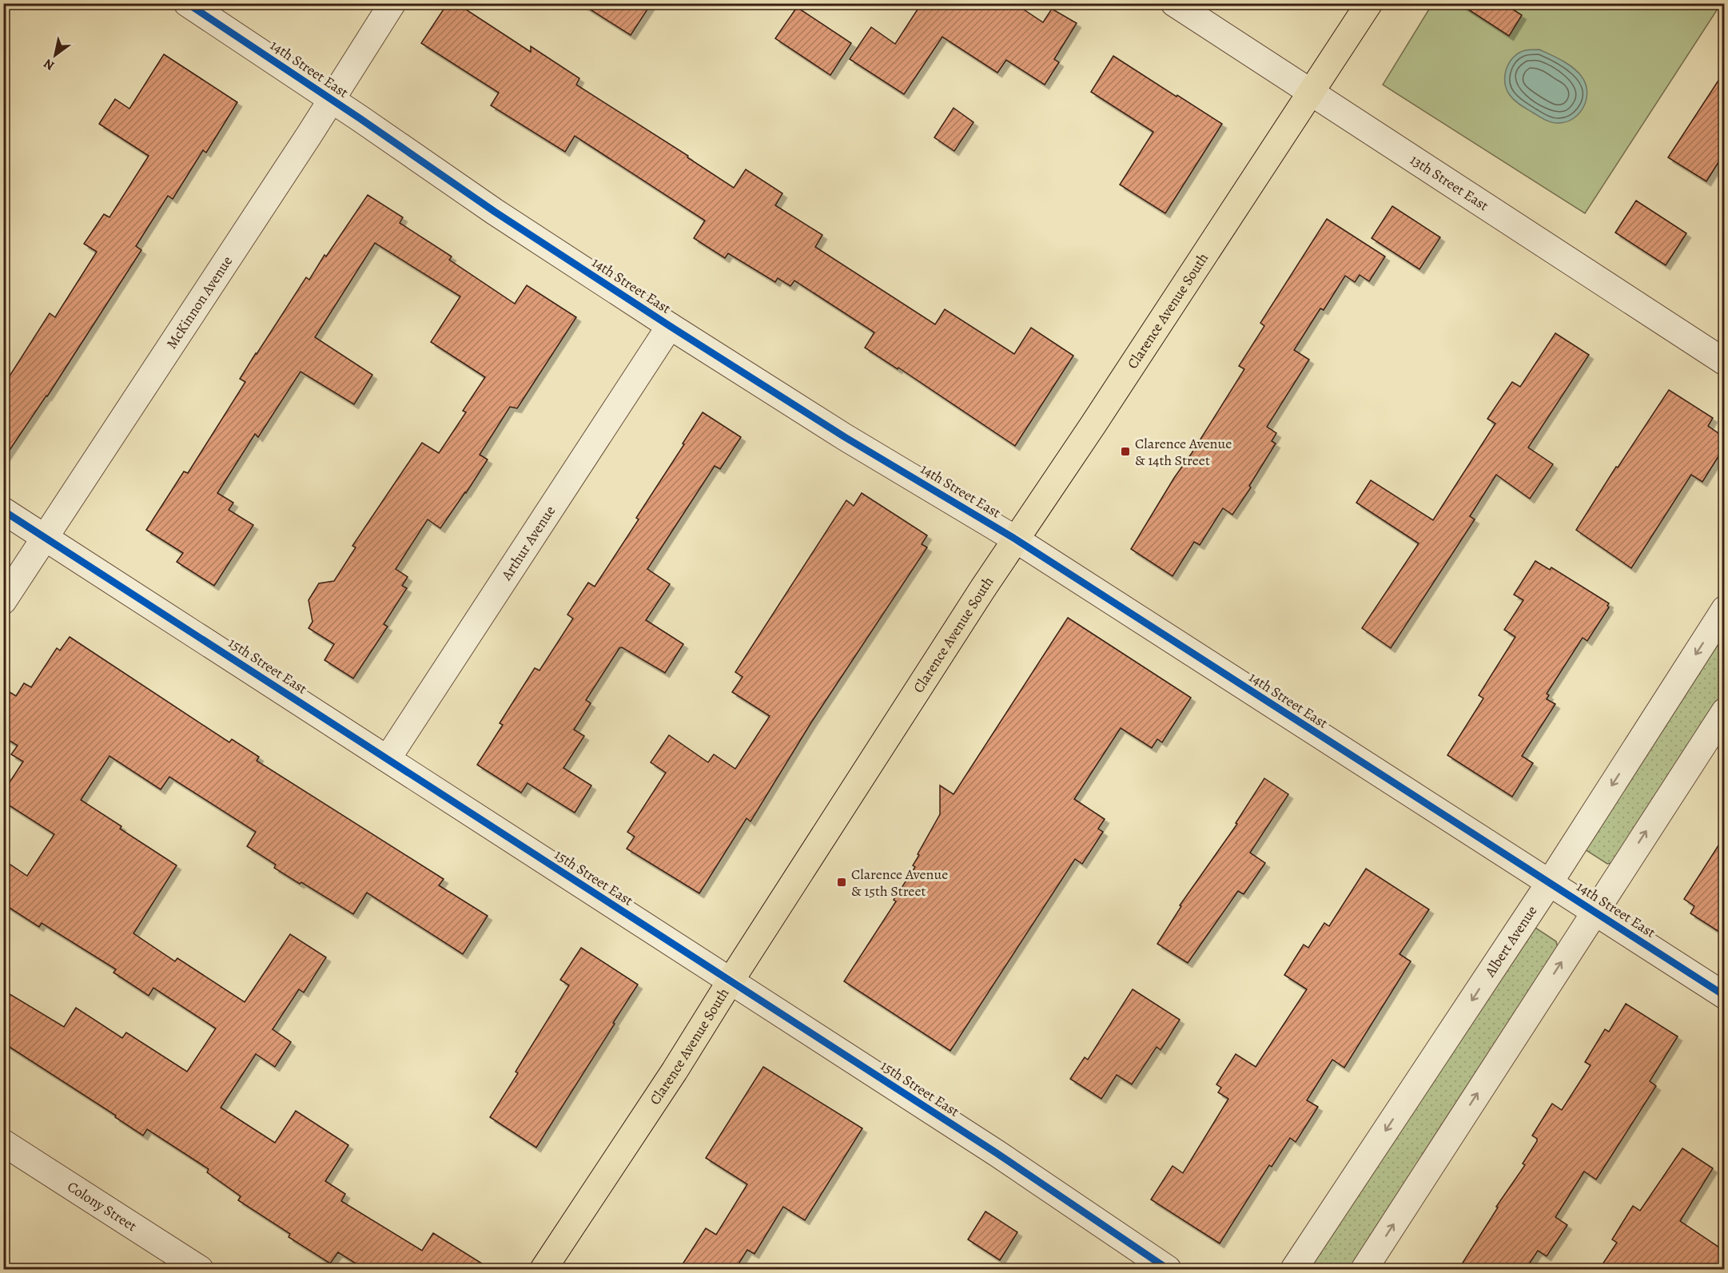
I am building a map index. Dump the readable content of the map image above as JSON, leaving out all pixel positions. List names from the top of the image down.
{
  "streets": {
    "main road": ["Clarence Avenue South"],
    "street": [
      "14th Street East",
      "13th Street East",
      "McKinnon Avenue",
      "Arthur Avenue",
      "15th Street East",
      "Albert Avenue",
      "Colony Street"
    ]
  },
  "crossings": [
    ["14th Street East", "McKinnon Avenue"],
    ["14th Street East", "Clarence Avenue South"],
    ["14th Street East", "Arthur Avenue"],
    ["14th Street East", "Albert Avenue"],
    ["13th Street East", "Clarence Avenue South"],
    ["McKinnon Avenue", "15th Street East"],
    ["Clarence Avenue South", "15th Street East"],
    ["Arthur Avenue", "15th Street East"]
  ],
  "places": {
    "transit": ["Clarence Avenue & 14th Street", "Clarence Avenue & 15th Street"]
  },
  "north": "bottom left"
}
